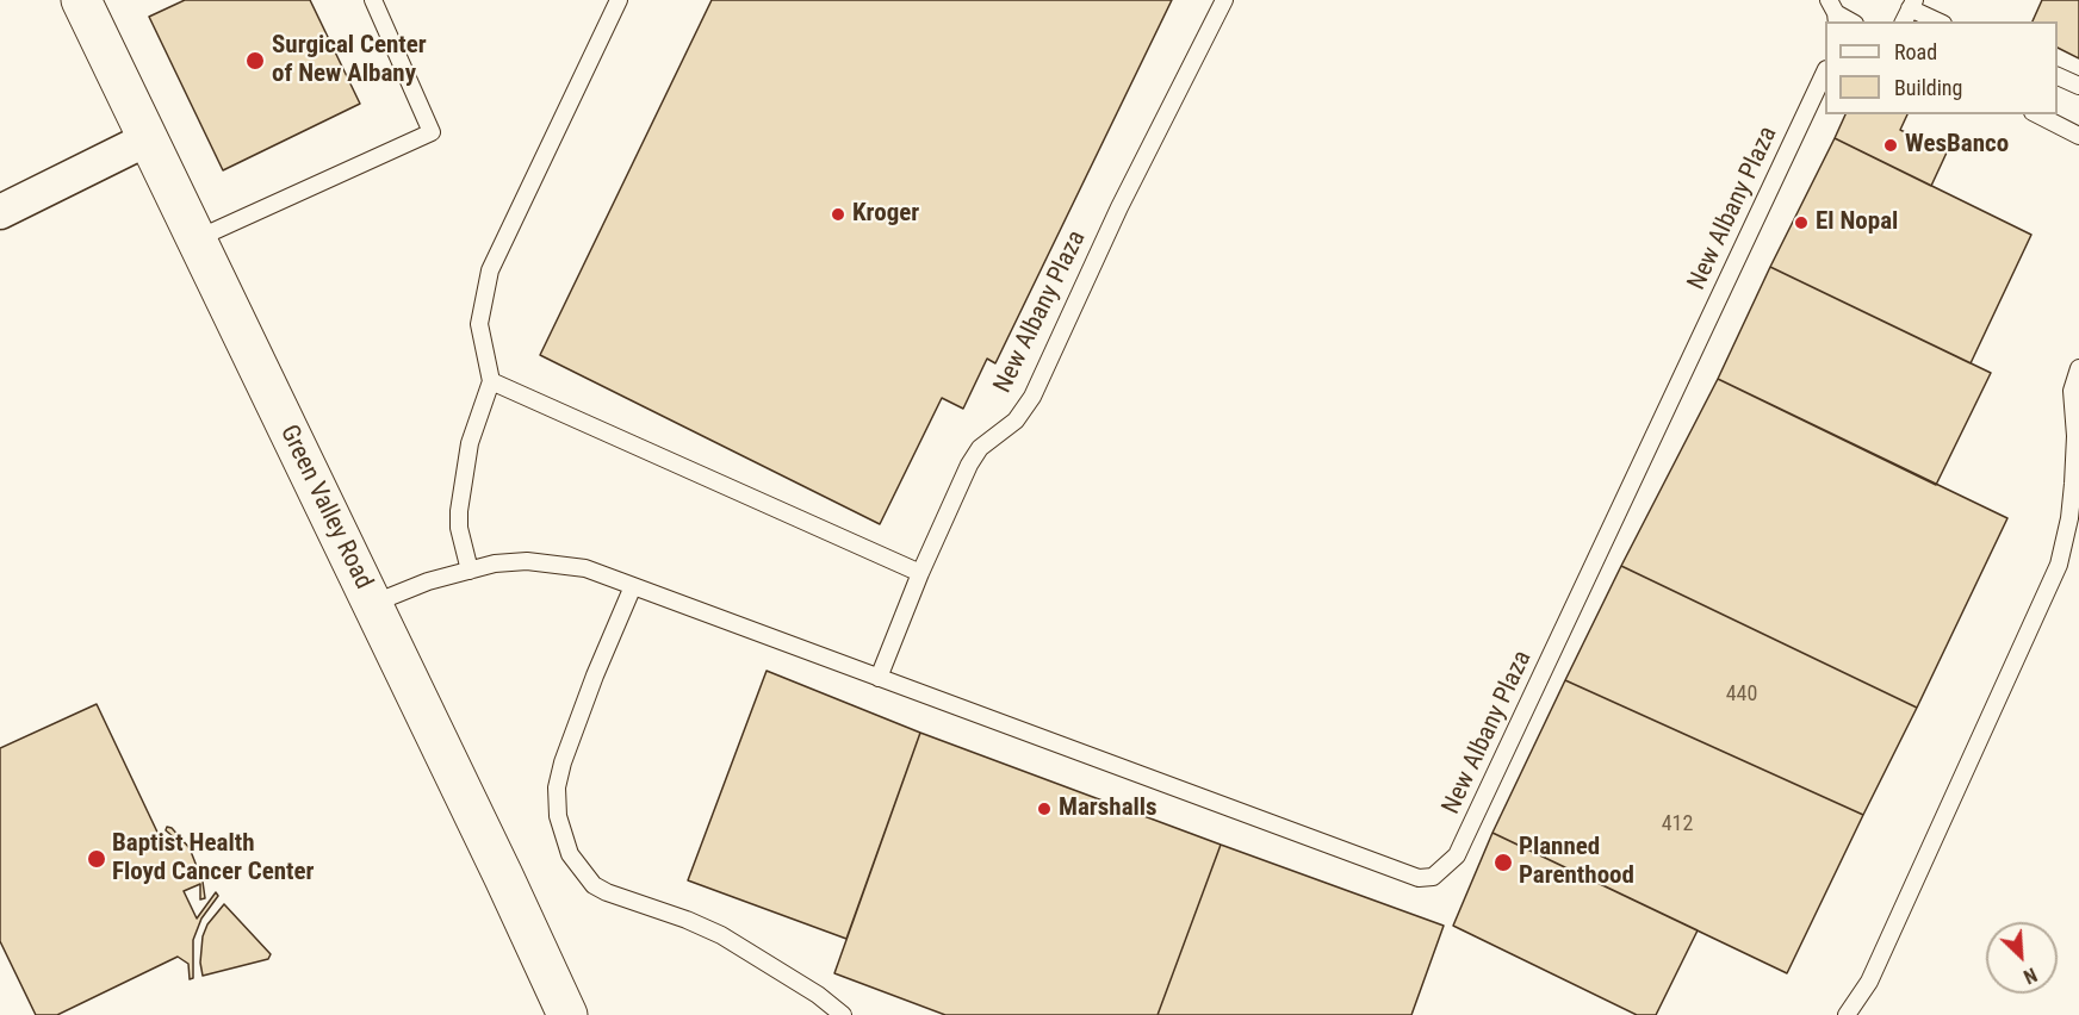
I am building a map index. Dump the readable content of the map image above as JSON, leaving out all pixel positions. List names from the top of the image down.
{
  "streets": {
    "street": ["Green Valley Road"],
    "lane": ["New Albany Plaza"]
  },
  "crossings": [
    ["New Albany Plaza", "Green Valley Road"]
  ],
  "places": [
    "Surgical Center of New Albany",
    "WesBanco",
    "Kroger",
    "El Nopal",
    "Marshalls",
    "Baptist Health Floyd Cancer Center",
    "Planned Parenthood"
  ],
  "house_numbers": ["440", "412"],
  "legend": ["Road", "Building"],
  "north": "bottom right"
}
